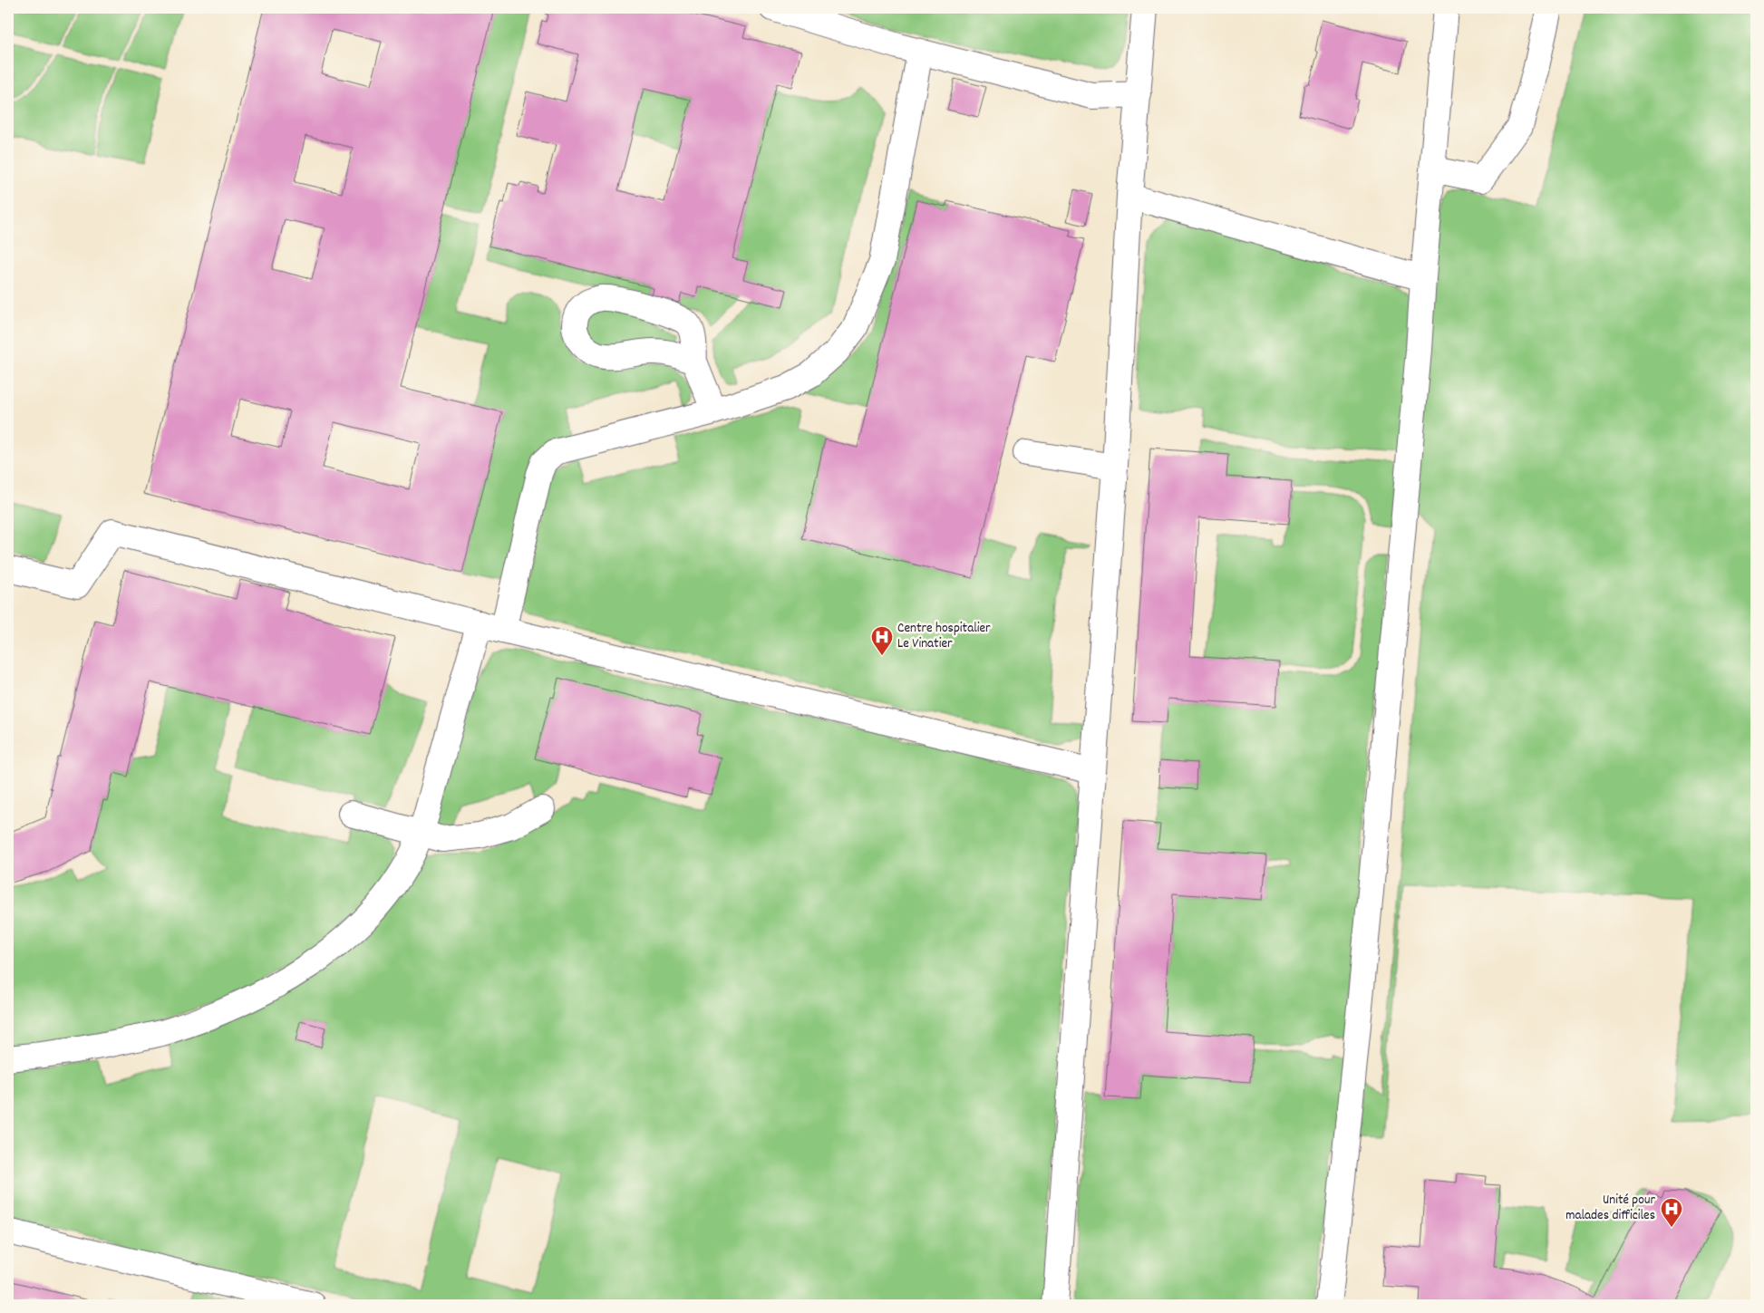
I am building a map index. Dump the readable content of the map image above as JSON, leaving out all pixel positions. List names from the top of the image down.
{
  "places": {
    "hospital": ["Centre hospitalier Le Vinatier", "Unité pour malades difficiles"]
  }
}
